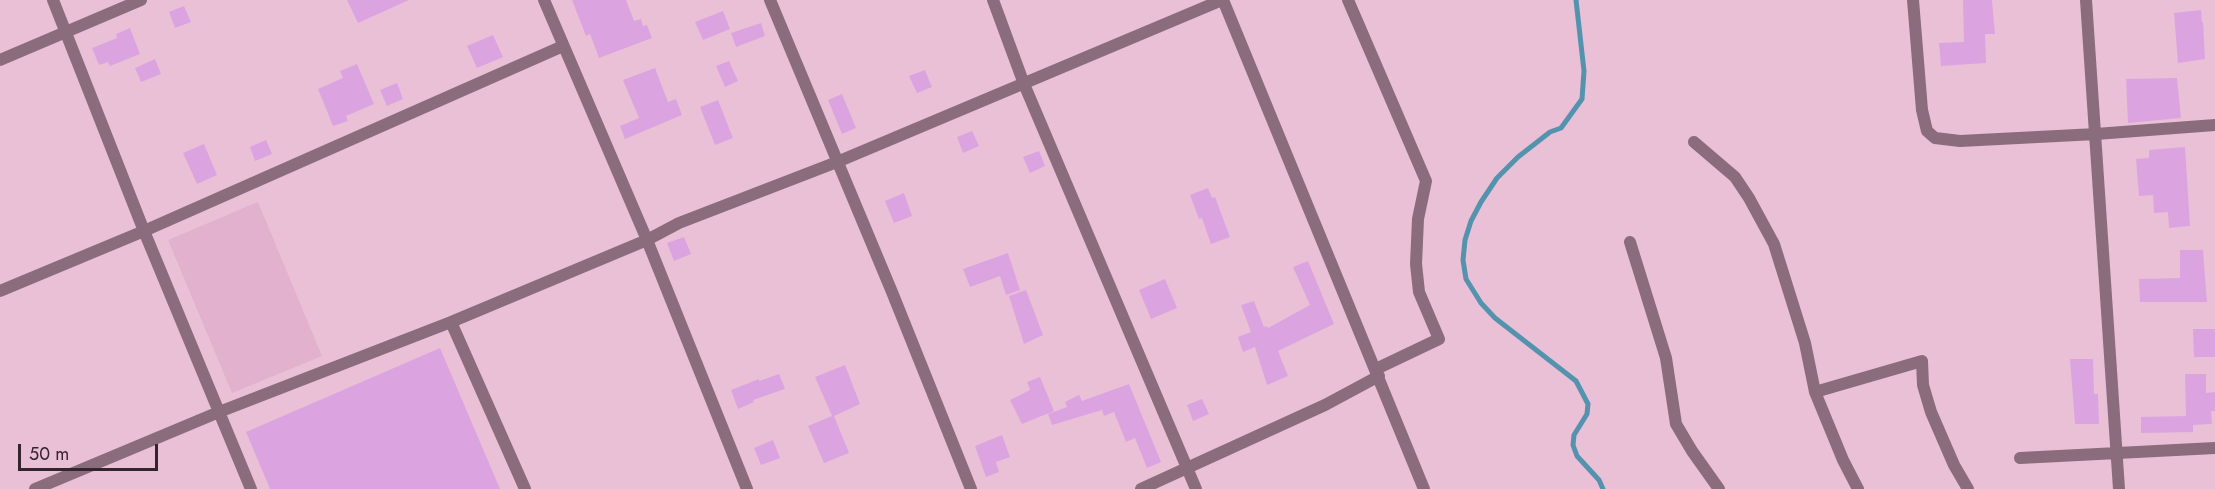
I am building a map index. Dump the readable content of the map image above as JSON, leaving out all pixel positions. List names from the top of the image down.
{
  "scale_bar": "50 m"
}
